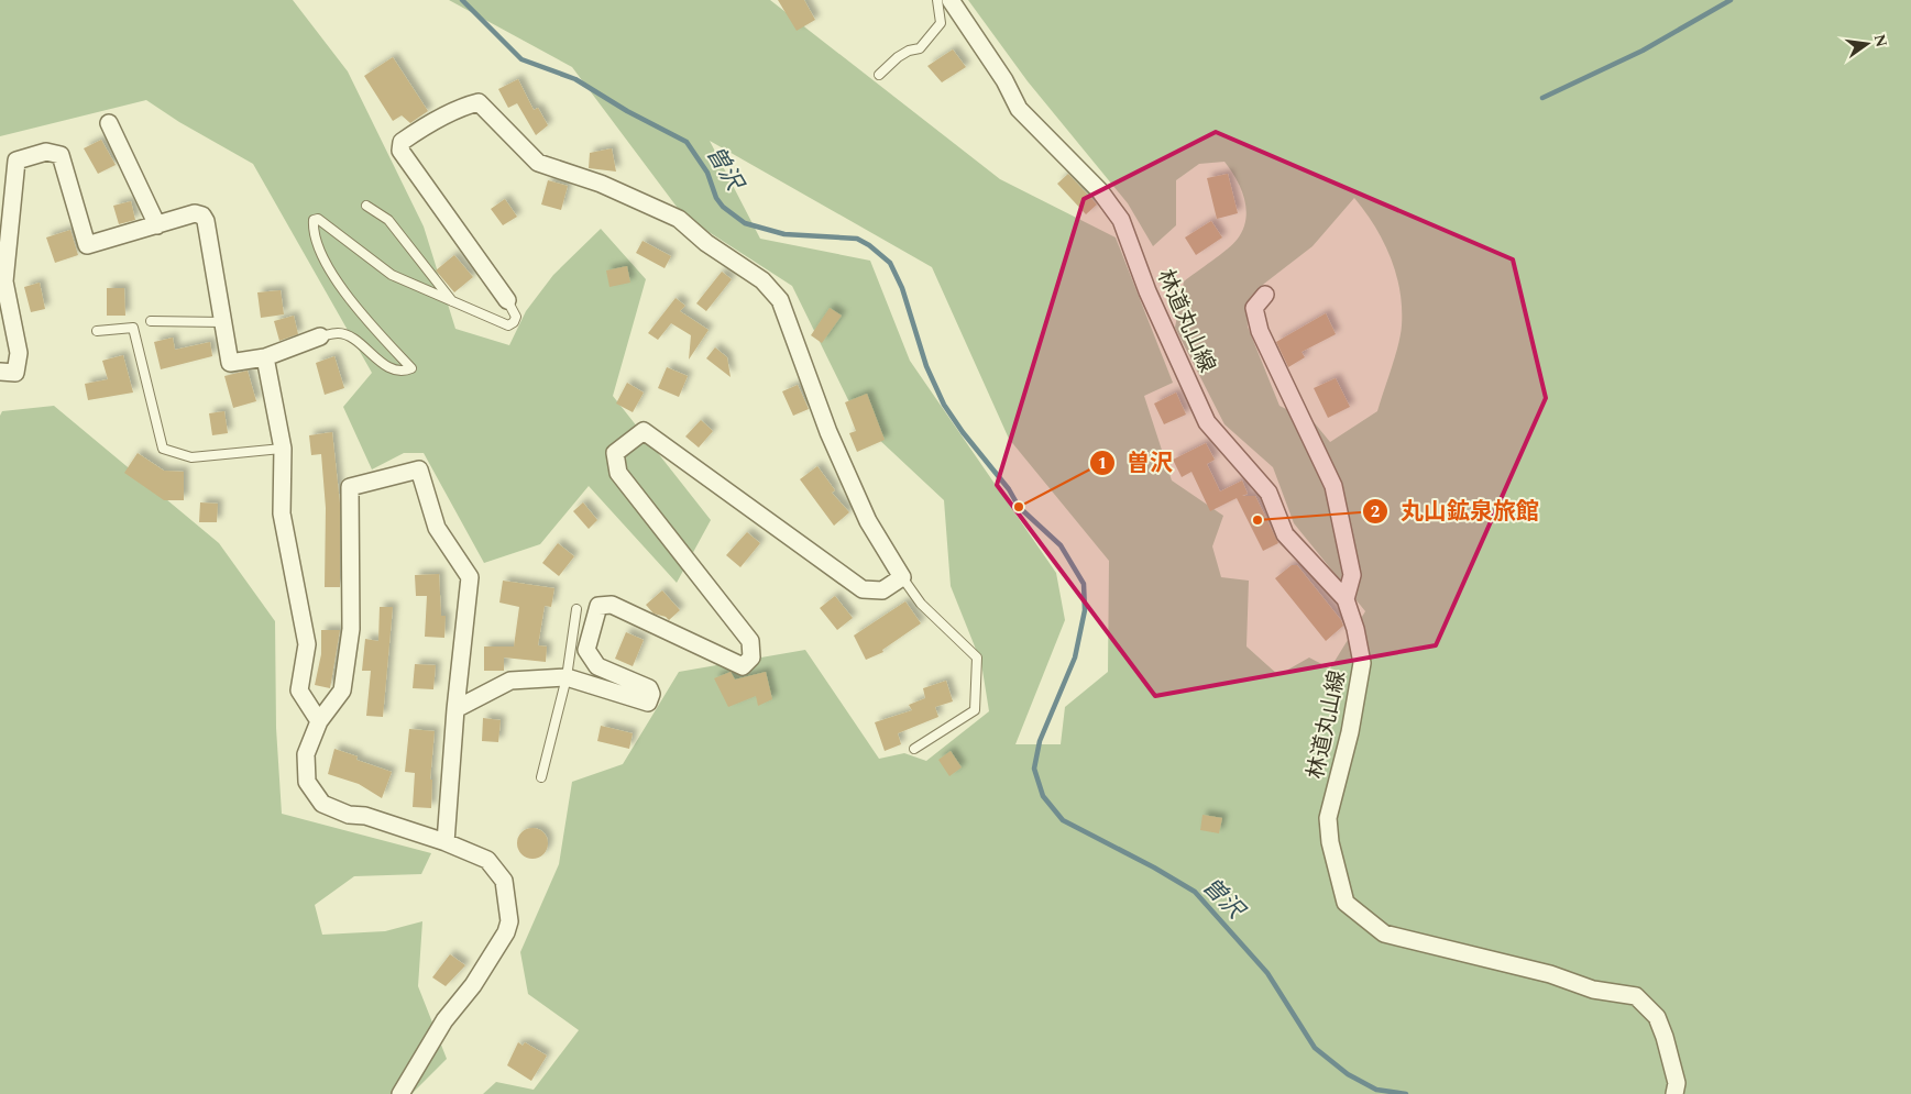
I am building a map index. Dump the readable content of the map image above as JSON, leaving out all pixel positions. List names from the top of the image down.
{
  "streets": {
    "street": ["林道丸山線"]
  },
  "water": ["曽沢"],
  "places": ["曽沢", "丸山鉱泉旅館"],
  "north": "right"
}
